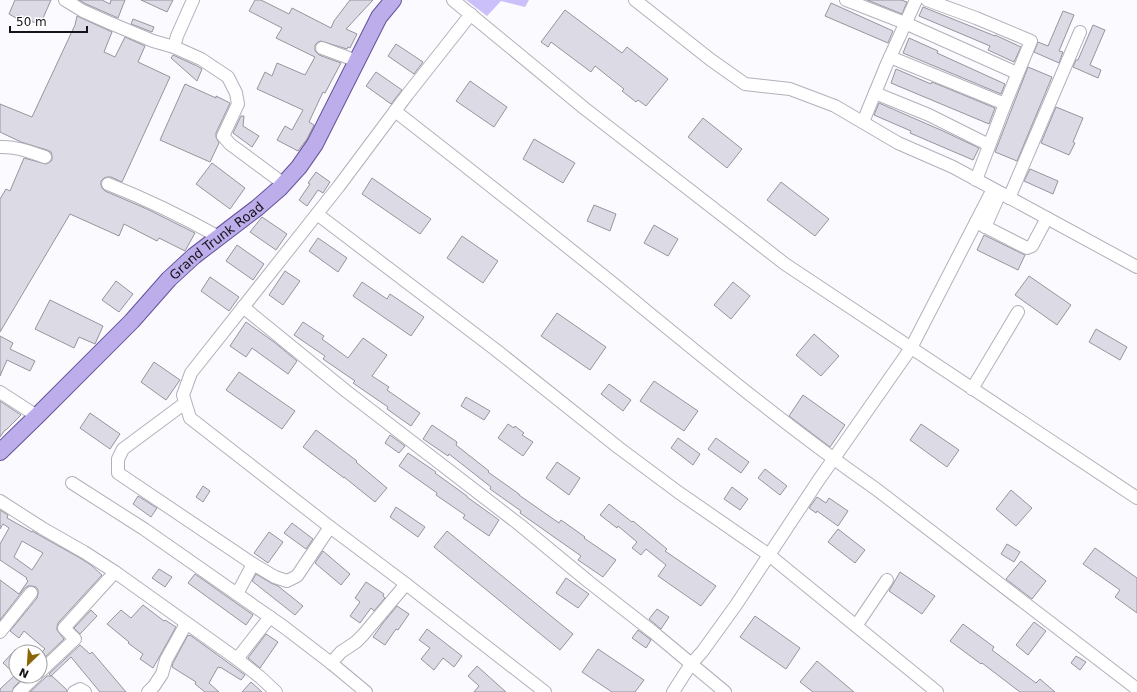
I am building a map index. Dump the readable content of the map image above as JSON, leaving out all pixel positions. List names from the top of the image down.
{
  "streets": {
    "main road": ["Grand Trunk Road"]
  },
  "scale_bar": "50 m",
  "north": "bottom left"
}
